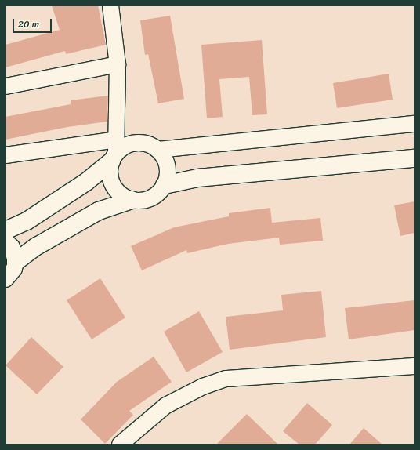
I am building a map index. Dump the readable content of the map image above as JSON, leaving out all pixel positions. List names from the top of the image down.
{
  "scale_bar": "20 m"
}
